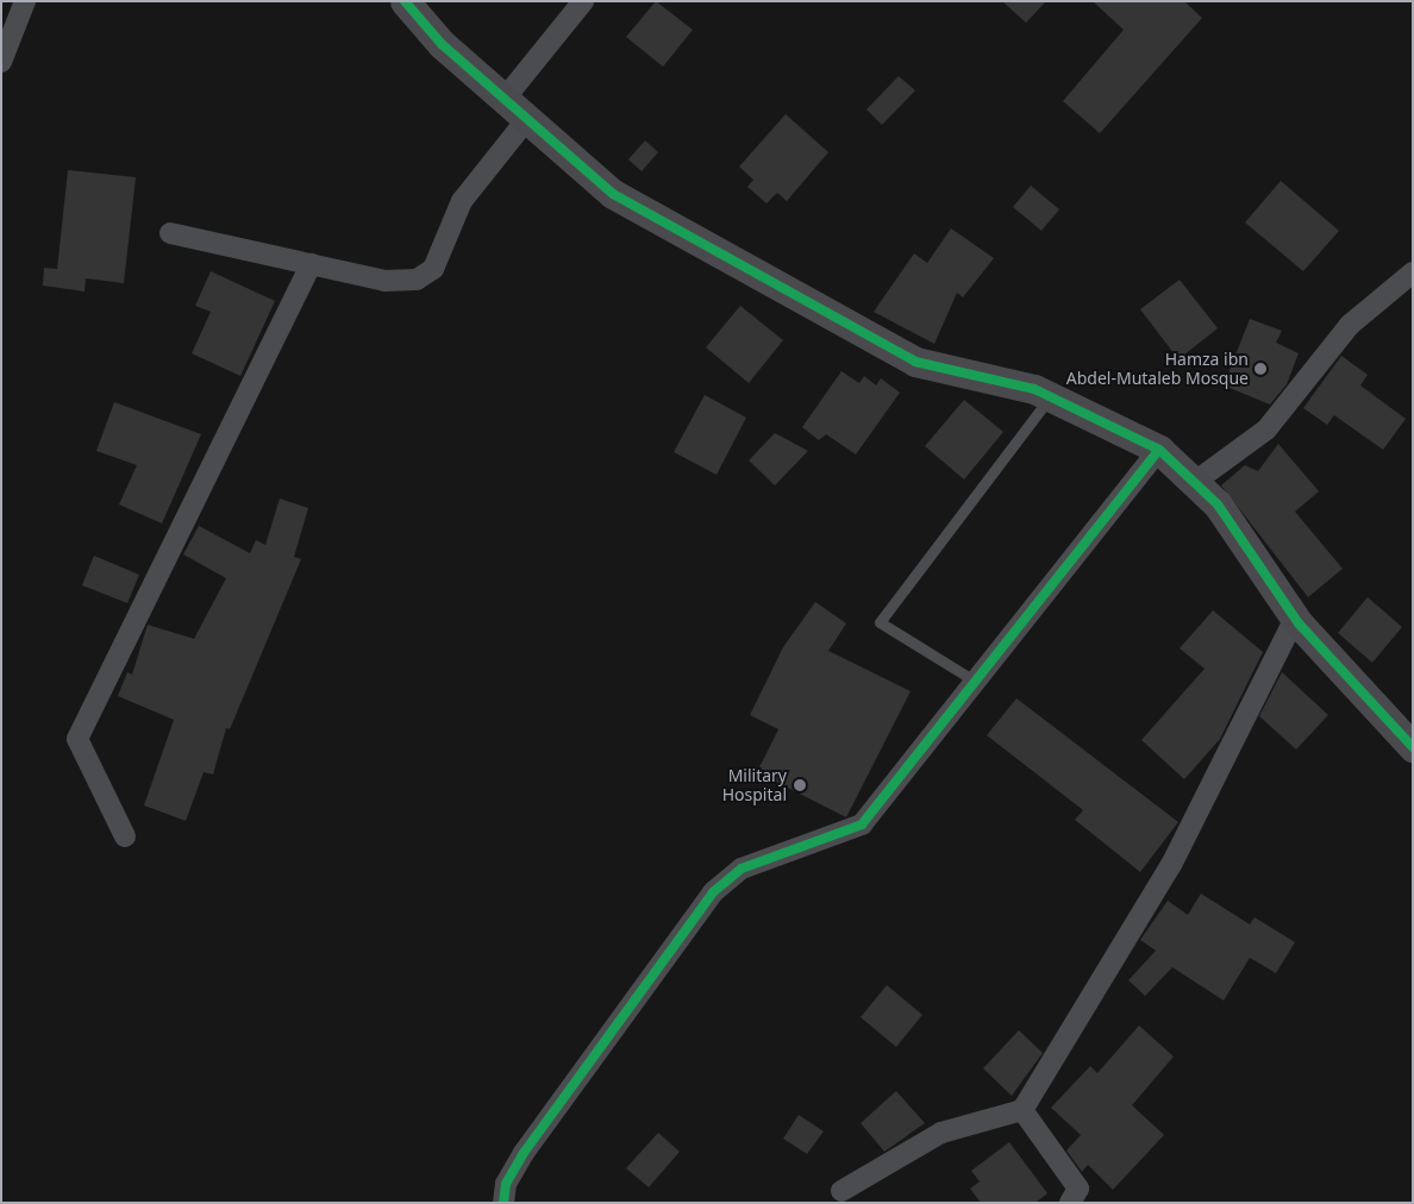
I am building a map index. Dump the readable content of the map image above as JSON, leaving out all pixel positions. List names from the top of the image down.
{
  "places": ["Hamza ibn Abdel-Mutaleb Mosque", "Military Hospital"]
}
